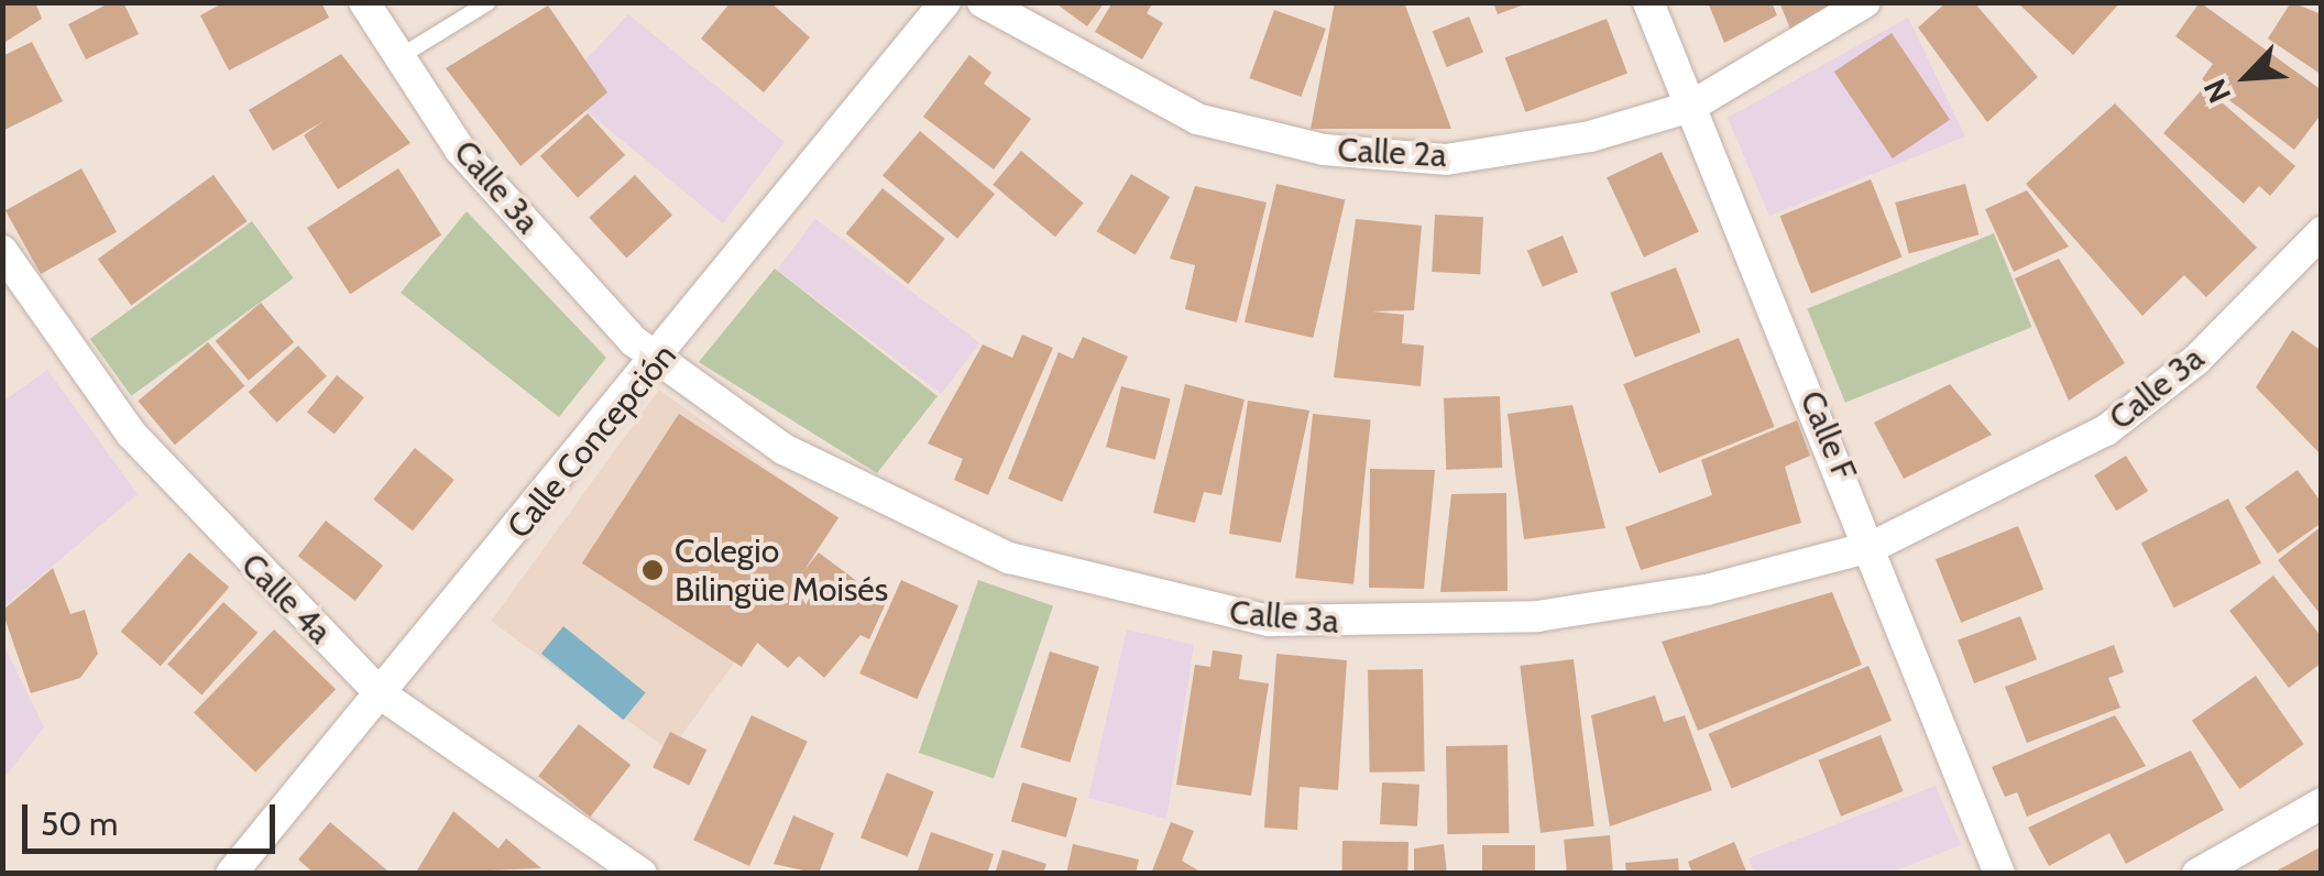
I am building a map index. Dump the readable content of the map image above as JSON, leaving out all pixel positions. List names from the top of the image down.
{
  "streets": {
    "street": [
      "Calle 2a",
      "Calle 3a",
      "Calle F",
      "Calle Concepción",
      "Calle 4a"
    ]
  },
  "crossings": [
    ["Calle 2a", "Calle F"],
    ["Calle 3a", "Calle F"],
    ["Calle 3a", "Calle Concepción"],
    ["Calle Concepción", "Calle 4a"]
  ],
  "places": ["Colegio Bilingüe Moisés"],
  "scale_bar": "50 m",
  "north": "bottom left"
}
